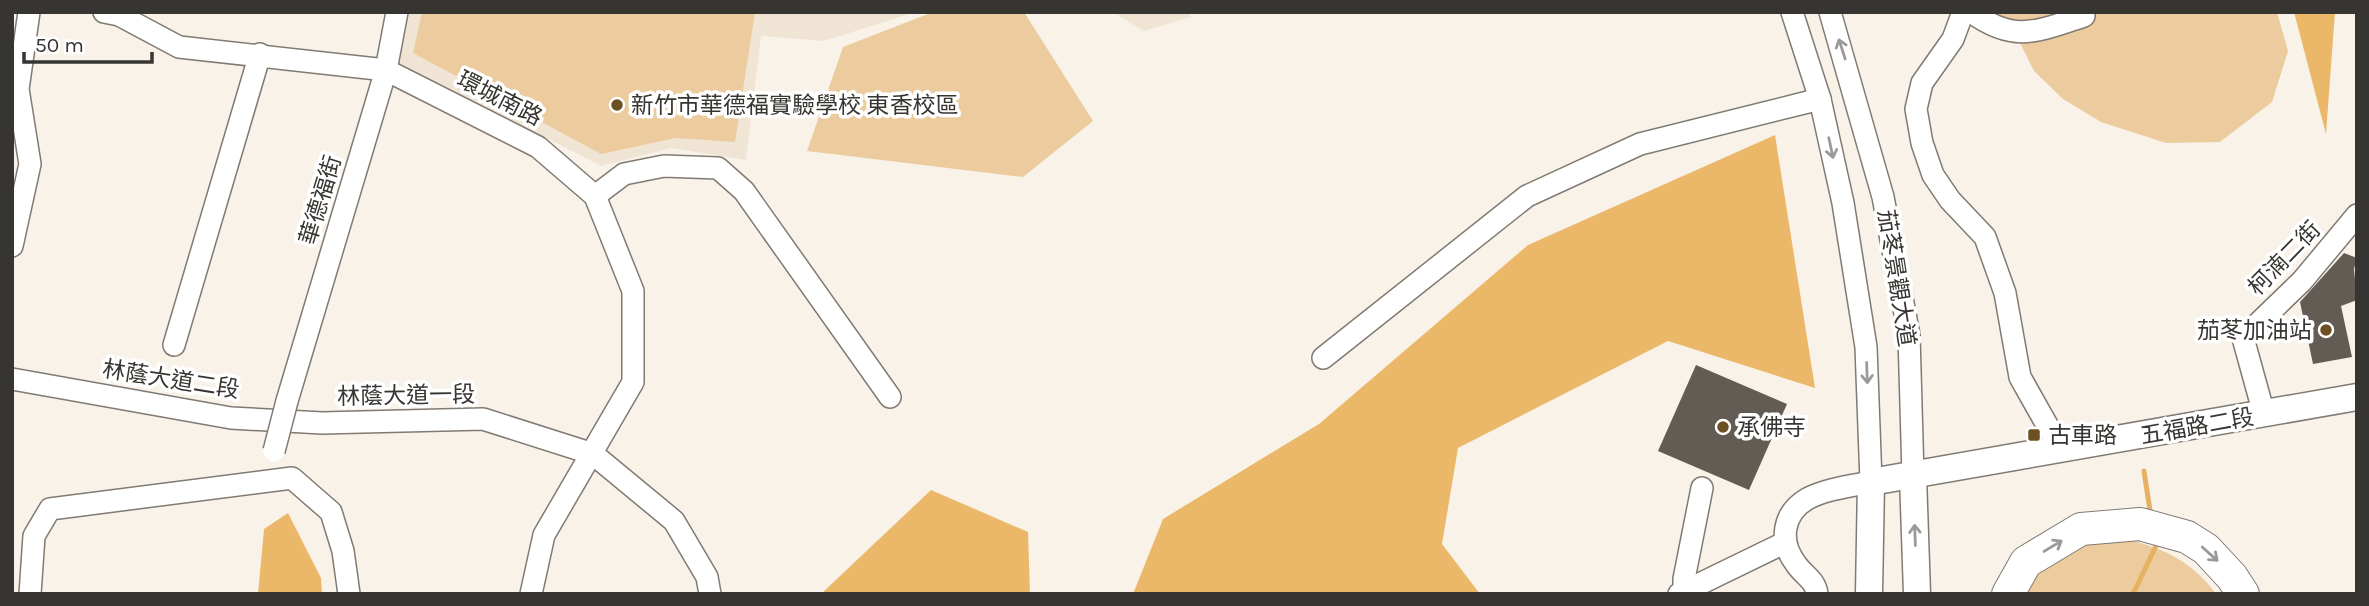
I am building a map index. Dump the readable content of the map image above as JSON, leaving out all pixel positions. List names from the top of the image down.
{
  "streets": {
    "main road": ["茄苳景觀大道", "五福路二段"],
    "street": [
      "環城南路",
      "華德福街",
      "柯湳二街",
      "林蔭大道二段",
      "林蔭大道一段"
    ]
  },
  "crossings": [
    ["環城南路", "華德福街"],
    ["環城南路", "林蔭大道一段"],
    ["柯湳二街", "五福路二段"],
    ["茄苳景觀大道", "五福路二段"],
    ["林蔭大道二段", "林蔭大道一段"]
  ],
  "places": {
    "other": ["新竹市華德福實驗學校 東香校區", "茄苳加油站", "承佛寺"],
    "transit": ["古車路"]
  },
  "scale_bar": "50 m"
}
